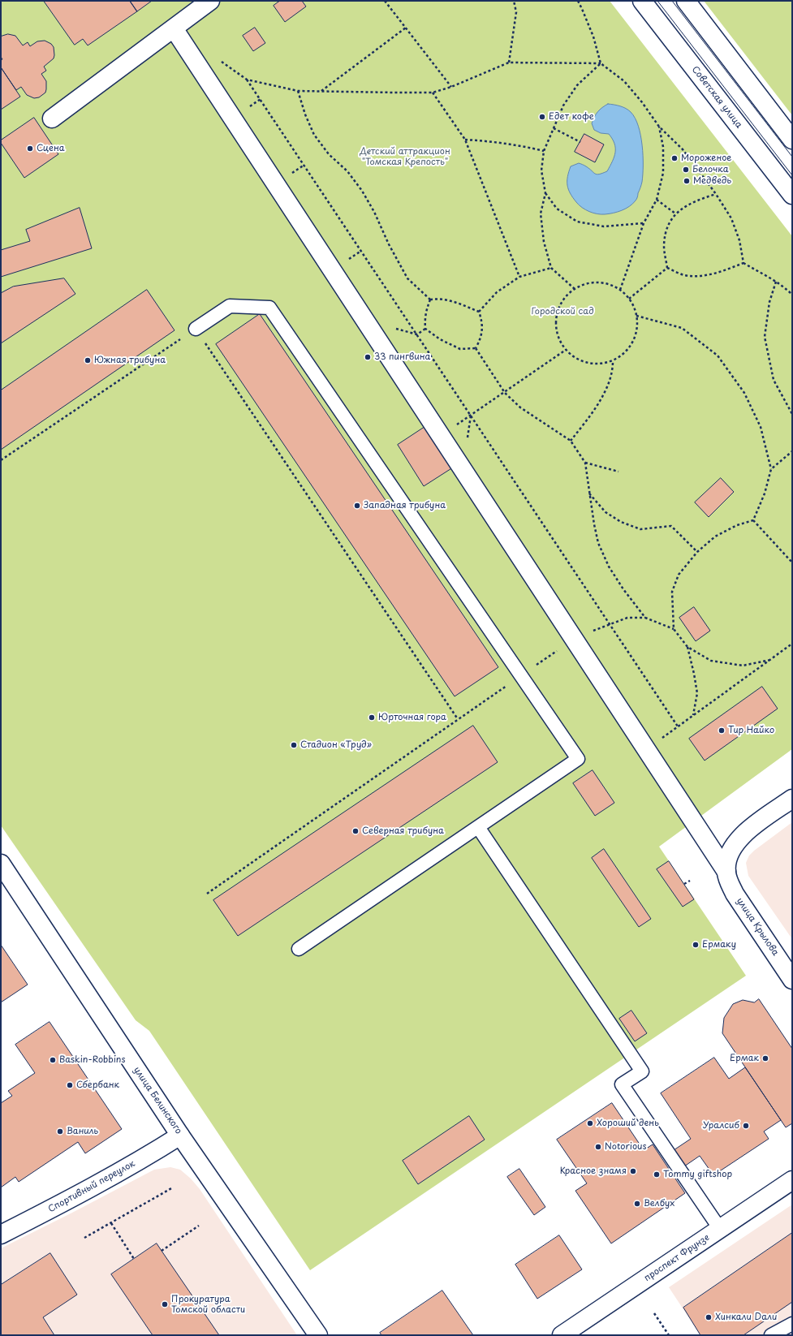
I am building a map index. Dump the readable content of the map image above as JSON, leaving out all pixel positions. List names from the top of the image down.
{
  "streets": {
    "street": [
      "Советская улица",
      "улица Крылова",
      "улица Белинского",
      "Спортивный переулок",
      "проспект Фрунзе"
    ]
  },
  "crossings": [
    ["улица Белинского", "Спортивный переулок"]
  ],
  "parks": ["Детский аттракцион \"Томская Крепость\"", "Городской сад"],
  "places": [
    "Едет кофе",
    "Сцена",
    "Мороженое",
    "Белочка",
    "Медведь",
    "33 пингвина",
    "Южная трибуна",
    "Западная трибуна",
    "Юрточная гора",
    "Тир Найко",
    "Стадион «Труд»",
    "Северная трибуна",
    "Ермаку",
    "Ермак",
    "Baskin-Robbins",
    "Сбербанк",
    "Хороший день",
    "Уралсиб",
    "Ваниль",
    "Notorious",
    "Красное знамя",
    "Tommy giftshop",
    "Велбух",
    "Прокуратура Томской области",
    "Хинкали Dали"
  ]
}
